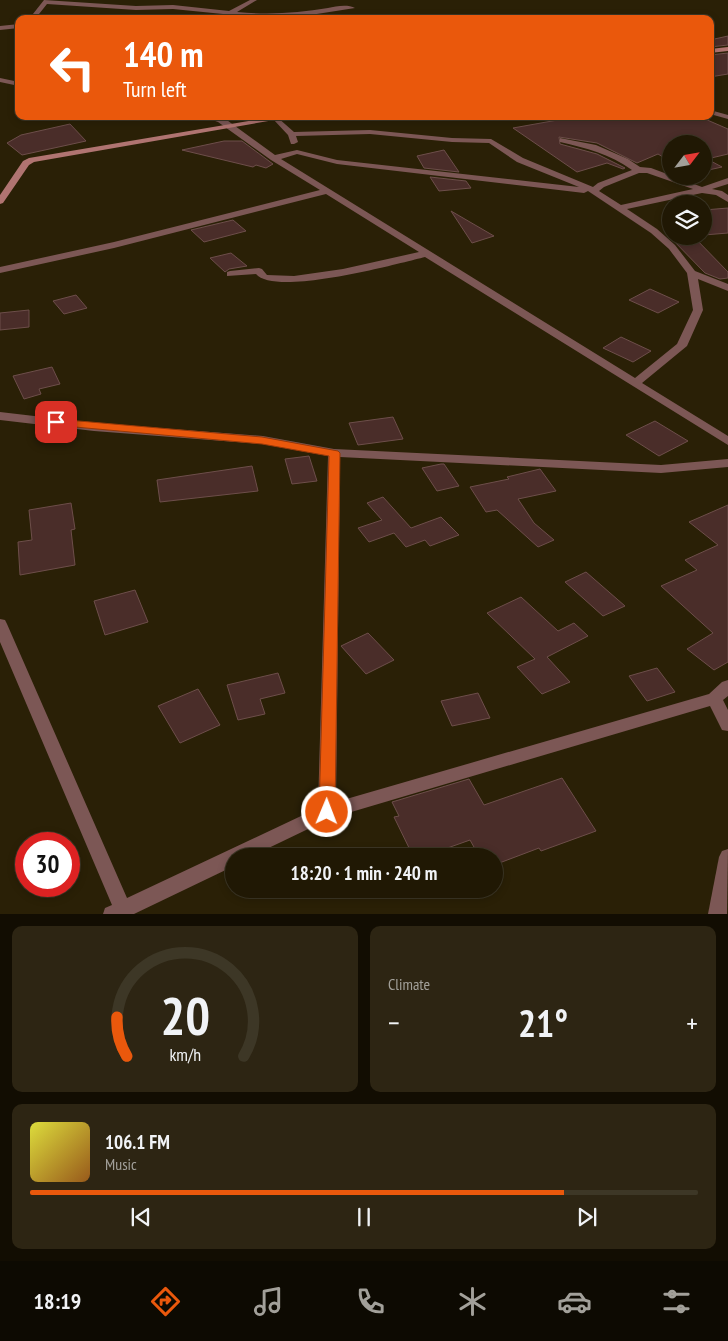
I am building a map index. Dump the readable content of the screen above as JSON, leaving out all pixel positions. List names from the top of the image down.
{
  "north": "top right",
  "page": {
    "turn": ["140 m", "Turn left"],
    "limit": "30",
    "trip": "18:20 · 1 min · 240 m",
    "tile": "Climate",
    "heat": ["−", "21°", "+"],
    "song": ["106.1 FM", "Music"],
    "tabs": "18:19",
    "gauge": ["20", "km/h"]
  }
}
